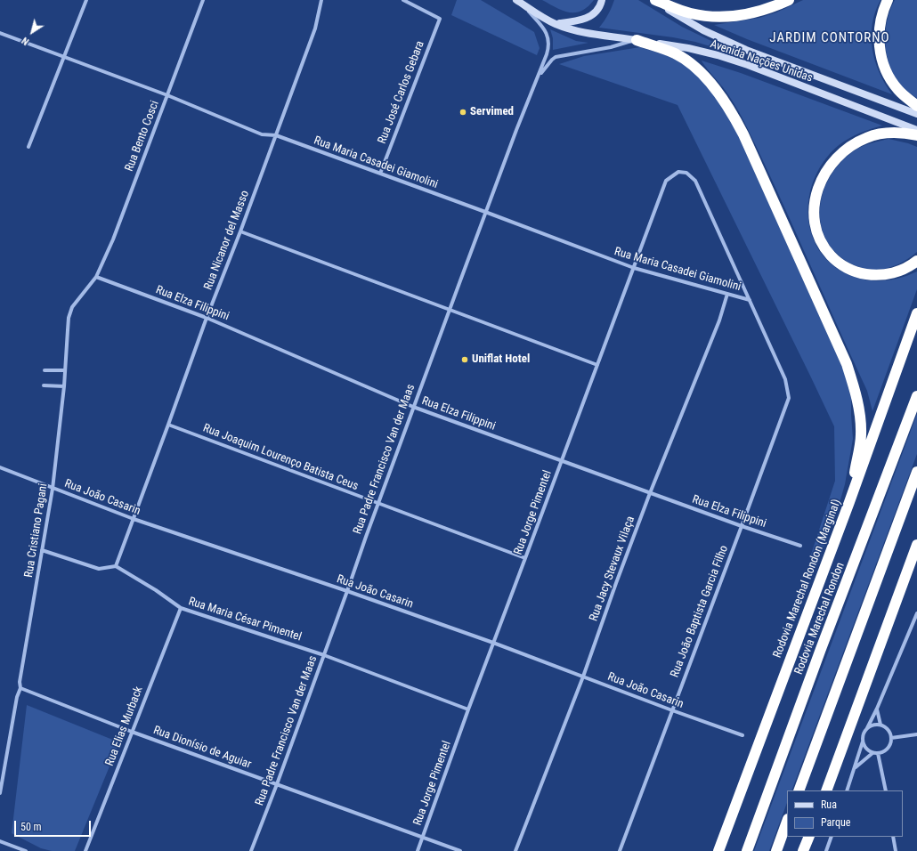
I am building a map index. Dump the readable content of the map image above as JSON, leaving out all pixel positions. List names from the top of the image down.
{
  "streets": {
    "highway": ["Rodovia Marechal Rondon (Marginal)", "Rodovia Marechal Rondon"],
    "main road": ["Avenida Nações Unidas"],
    "street": [
      "Rua José Carlos Gebara",
      "Rua Bento Cosci",
      "Rua Maria Casadei Giamolini",
      "Rua Nicanor del Masso",
      "Rua Elza Filippini",
      "Rua Joaquim Lourenço Batista Ceus",
      "Rua Padre Francisco Van der Maas",
      "Rua João Casarin",
      "Rua Jorge Pimentel",
      "Rua Cristiano Pagani",
      "Rua Jacy Stevaux Vilaça",
      "Rua João Baptista Garcia Filho",
      "Rua Maria César Pimentel",
      "Rua Elias Murback",
      "Rua Dionísio de Aguiar"
    ]
  },
  "crossings": [
    ["Avenida Nações Unidas", "Rua Padre Francisco Van der Maas"],
    ["Rua José Carlos Gebara", "Rua Maria Casadei Giamolini"],
    ["Rua Bento Cosci", "Rua Maria Casadei Giamolini"],
    ["Rua Bento Cosci", "Rua Elza Filippini"],
    ["Rua Bento Cosci", "Rua Cristiano Pagani"],
    ["Rua Maria Casadei Giamolini", "Rua Nicanor del Masso"],
    ["Rua Maria Casadei Giamolini", "Rua Padre Francisco Van der Maas"],
    ["Rua Maria Casadei Giamolini", "Rua Jorge Pimentel"],
    ["Rua Maria Casadei Giamolini", "Rua Jacy Stevaux Vilaça"],
    ["Rua Maria Casadei Giamolini", "Rua João Baptista Garcia Filho"],
    ["Rua Nicanor del Masso", "Rua Elza Filippini"],
    ["Rua Nicanor del Masso", "Rua Joaquim Lourenço Batista Ceus"],
    ["Rua Nicanor del Masso", "Rua João Casarin"],
    ["Rua Nicanor del Masso", "Rua Maria César Pimentel"],
    ["Rua Elza Filippini", "Rua Padre Francisco Van der Maas"],
    ["Rua Elza Filippini", "Rua Jorge Pimentel"],
    ["Rua Elza Filippini", "Rua Cristiano Pagani"],
    ["Rua Elza Filippini", "Rua Jacy Stevaux Vilaça"],
    ["Rua Elza Filippini", "Rua João Baptista Garcia Filho"],
    ["Rua Joaquim Lourenço Batista Ceus", "Rua Padre Francisco Van der Maas"],
    ["Rua Joaquim Lourenço Batista Ceus", "Rua Jorge Pimentel"],
    ["Rua Padre Francisco Van der Maas", "Rua João Casarin"],
    ["Rua Padre Francisco Van der Maas", "Rua Maria César Pimentel"],
    ["Rua Padre Francisco Van der Maas", "Rua Dionísio de Aguiar"],
    ["Rua João Casarin", "Rua Jorge Pimentel"],
    ["Rua João Casarin", "Rua Cristiano Pagani"],
    ["Rua João Casarin", "Rua Jacy Stevaux Vilaça"],
    ["Rua João Casarin", "Rua João Baptista Garcia Filho"],
    ["Rua Jorge Pimentel", "Rua João Baptista Garcia Filho"],
    ["Rua Jorge Pimentel", "Rua Maria César Pimentel"],
    ["Rua Jorge Pimentel", "Rua Dionísio de Aguiar"],
    ["Rua Cristiano Pagani", "Rua Dionísio de Aguiar"],
    ["Rua Maria César Pimentel", "Rua Elias Murback"],
    ["Rua Elias Murback", "Rua Dionísio de Aguiar"]
  ],
  "districts": ["JARDIM CONTORNO"],
  "places": ["Servimed", "Uniflat Hotel"],
  "legend": ["Rua", "Parque"],
  "scale_bar": "50 m",
  "north": "bottom left"
}
